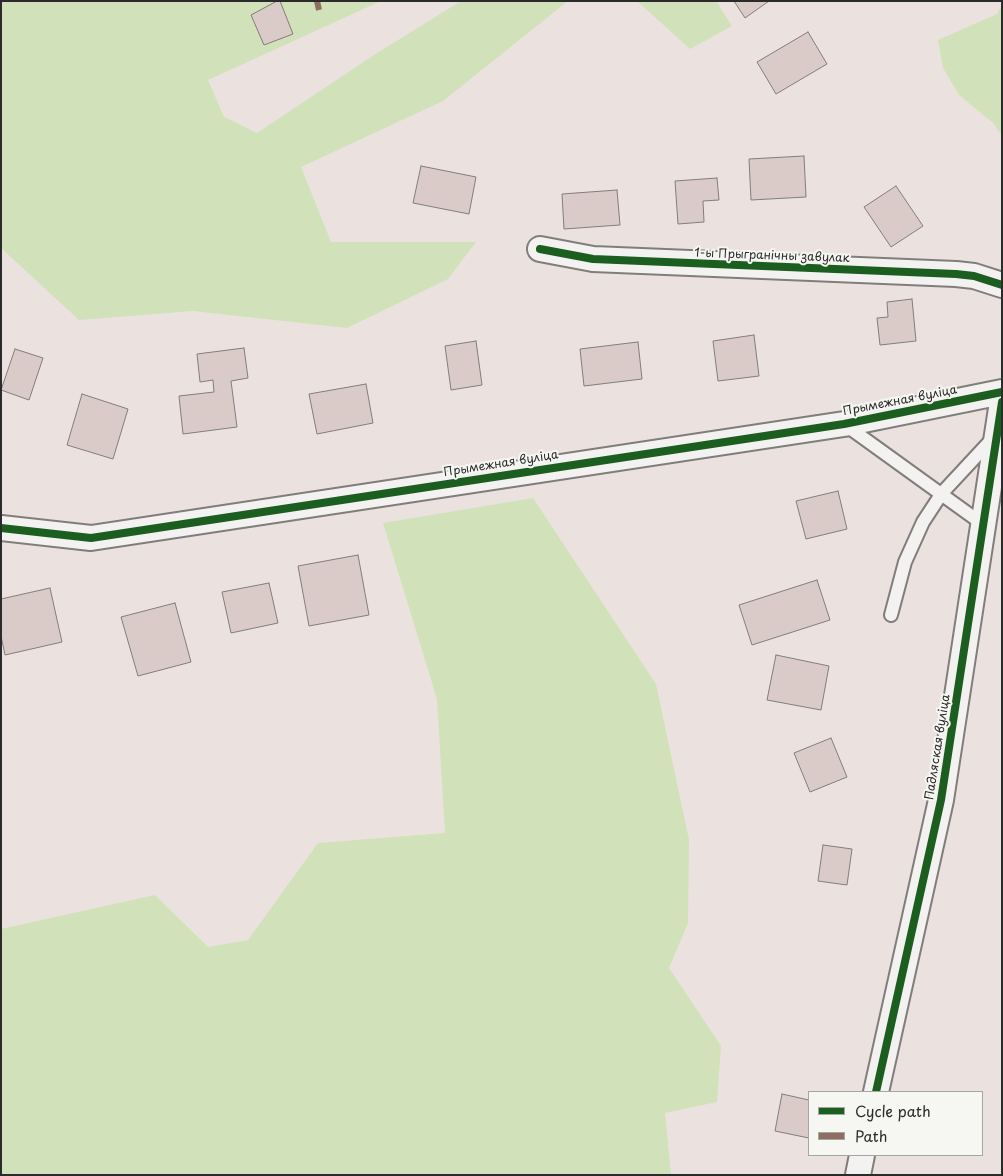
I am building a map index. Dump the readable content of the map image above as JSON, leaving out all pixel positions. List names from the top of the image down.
{
  "streets": {
    "street": ["1-ы Прыгранічны завулак", "Прымежная вуліца", "Падляская вуліца"]
  },
  "legend": ["Cycle path", "Path"]
}
